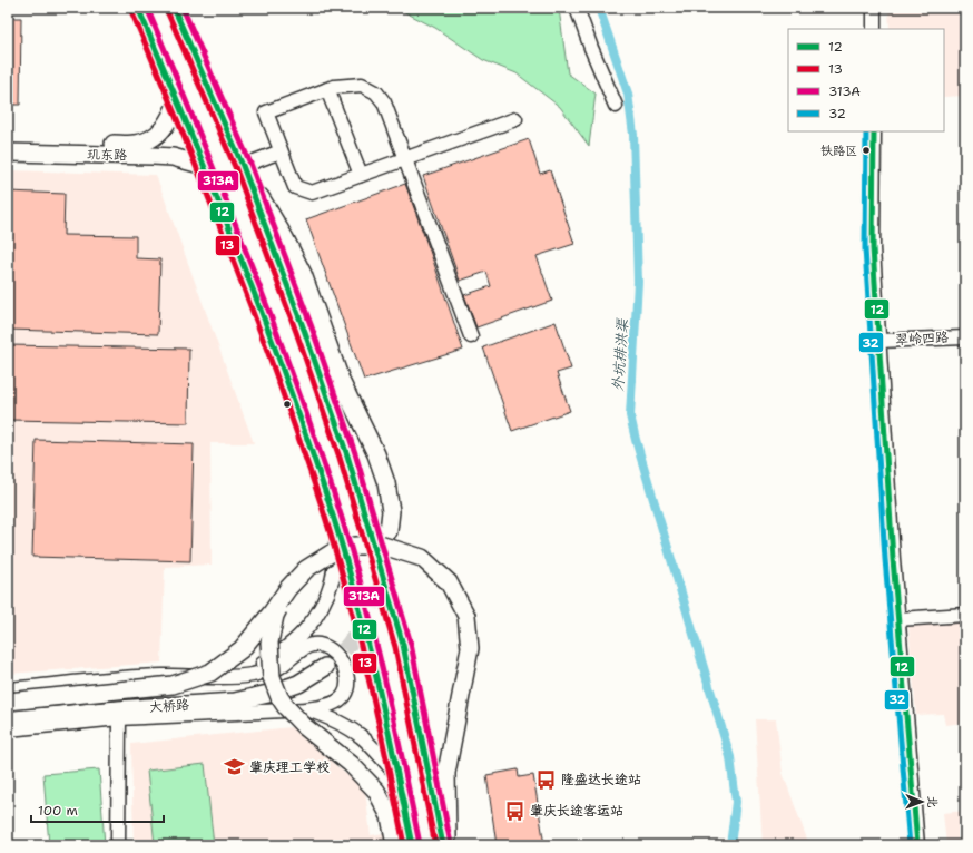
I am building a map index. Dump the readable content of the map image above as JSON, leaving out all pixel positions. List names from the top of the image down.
{
  "streets": {
    "main road": ["玑东路", "大桥路"],
    "street": ["翠岭四路"]
  },
  "water": ["外坑排洪渠"],
  "places": {
    "other": ["铁路区"],
    "school or university": ["肇庆理工学校"],
    "bus stop": ["隆盛达长途站", "肇庆长途客运站"]
  },
  "lines": [
    "transit line 12",
    "transit line 313A",
    "transit line 13",
    "transit line 32"
  ],
  "legend": [
    "12",
    "13",
    "313A",
    "32"
  ],
  "scale_bar": "100 m",
  "north": "right"
}
